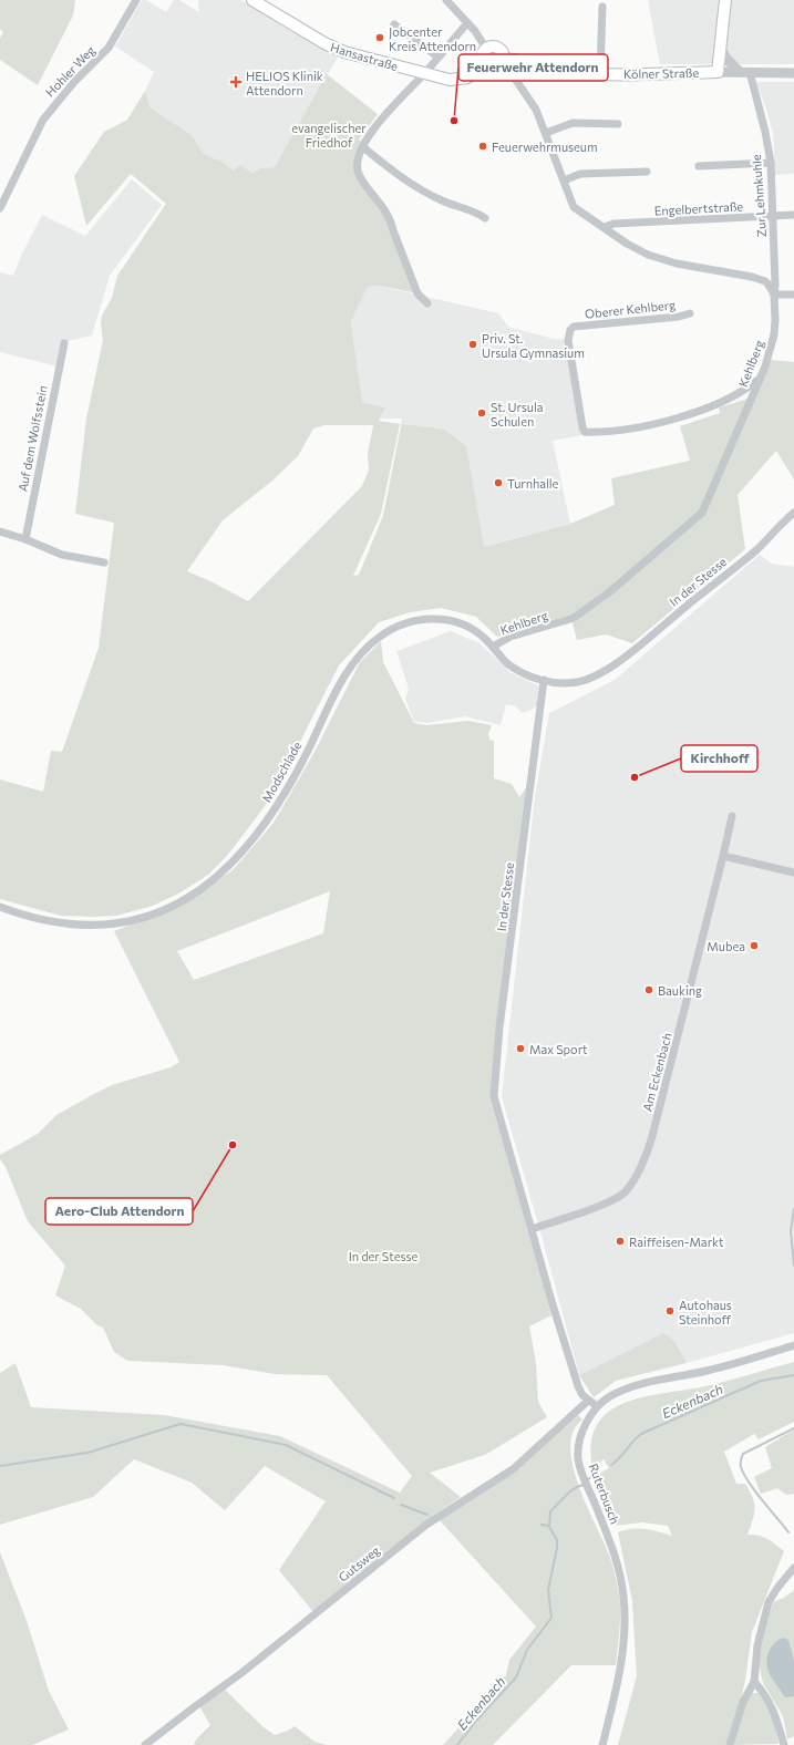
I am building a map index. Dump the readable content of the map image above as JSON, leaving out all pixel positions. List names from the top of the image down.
{
  "streets": {
    "main road": ["Hansastraße", "Kölner Straße"],
    "street": [
      "Hohler Weg",
      "Zur Lehmkuhle",
      "Engelbertstraße",
      "Oberer Kehlberg",
      "Kehlberg",
      "Auf dem Wolfsstein",
      "In der Stesse",
      "Modschlade",
      "Am Eckenbach",
      "Ruterbusch",
      "Gutsweg"
    ]
  },
  "crossings": [
    ["Hansastraße", "Kölner Straße"],
    ["Kölner Straße", "Zur Lehmkuhle"],
    ["Zur Lehmkuhle", "Engelbertstraße"],
    ["Zur Lehmkuhle", "Kehlberg"],
    ["Oberer Kehlberg", "Kehlberg"],
    ["Kehlberg", "Modschlade"],
    ["In der Stesse", "Modschlade"],
    ["In der Stesse", "Am Eckenbach"],
    ["In der Stesse", "Ruterbusch"],
    ["In der Stesse", "Gutsweg"]
  ],
  "water": ["Eckenbach"],
  "parks": ["evangelischer Friedhof", "In der Stesse"],
  "places": {
    "other": [
      "Jobcenter Kreis Attendorn",
      "Feuerwehr Attendorn",
      "Feuerwehrmuseum",
      "Priv. St. Ursula Gymnasium",
      "St. Ursula Schulen",
      "Turnhalle",
      "Kirchhoff",
      "Mubea",
      "Bauking",
      "Max Sport",
      "Aero-Club Attendorn",
      "Raiffeisen-Markt",
      "Autohaus Steinhoff"
    ],
    "health": ["HELIOS Klinik Attendorn"]
  }
}
